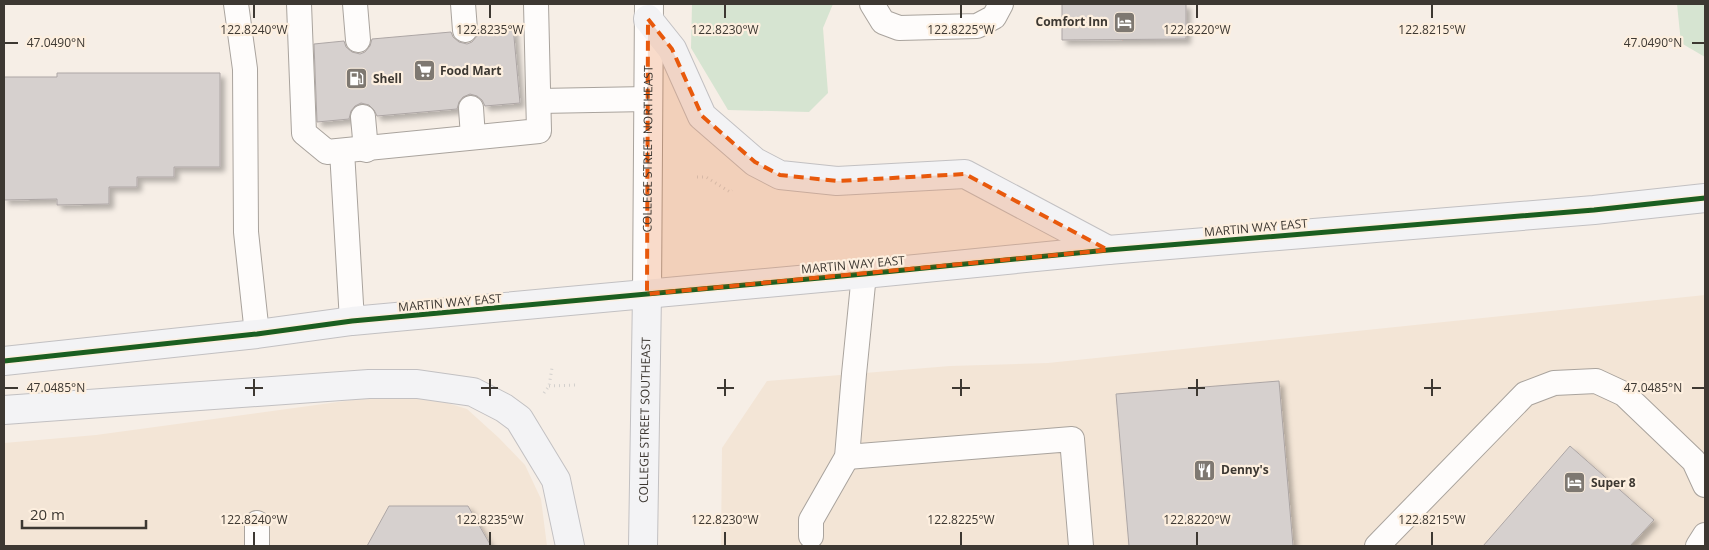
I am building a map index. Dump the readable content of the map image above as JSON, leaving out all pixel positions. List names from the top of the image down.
{
  "streets": {
    "main road": ["MARTIN WAY EAST", "COLLEGE STREET SOUTHEAST"],
    "street": ["COLLEGE STREET NORTHEAST"]
  },
  "crossings": [
    ["COLLEGE STREET NORTHEAST", "MARTIN WAY EAST"],
    ["COLLEGE STREET NORTHEAST", "COLLEGE STREET SOUTHEAST"],
    ["MARTIN WAY EAST", "COLLEGE STREET SOUTHEAST"]
  ],
  "places": {
    "hotel": ["Comfort Inn", "Super 8"],
    "supermarket": ["Food Mart"],
    "fuel station": ["Shell"],
    "restaurant": ["Denny's"]
  },
  "scale_bar": "20 m",
  "coordinates": [
    "122.8240°W",
    "122.8235°W",
    "122.8230°W",
    "122.8225°W",
    "122.8220°W",
    "122.8215°W",
    "47.0490°N",
    "47.0485°N"
  ]
}
